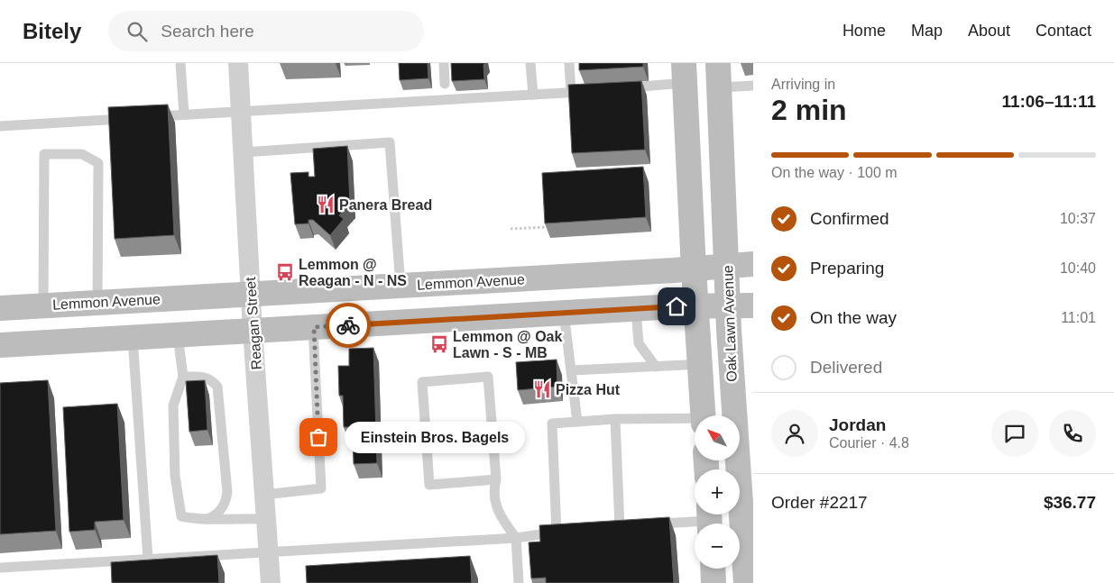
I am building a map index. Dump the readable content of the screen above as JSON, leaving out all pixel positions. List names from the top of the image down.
{
  "streets": {
    "main road": ["Lemmon Avenue", "Oak Lawn Avenue"],
    "street": ["Reagan Street"]
  },
  "crossings": [
    ["Lemmon Avenue", "Reagan Street"],
    ["Lemmon Avenue", "Oak Lawn Avenue"]
  ],
  "places": {
    "restaurant": ["Panera Bread", "Pizza Hut"],
    "bus stop": ["Lemmon @ Reagan - N - NS", "Lemmon @ Oak Lawn - S - MB"],
    "other": ["Einstein Bros. Bagels"]
  },
  "north": "top left",
  "page": {
    "header": "Bitely",
    "search": "Search here",
    "nav": [
      "Home",
      "Map",
      "About",
      "Contact"
    ],
    "heading": ["2 min", "Arriving in", "11:06–11:11"],
    "panel": [
      "Jordan",
      "Courier · 4.8",
      "Order #2217",
      "$36.77"
    ],
    "bar": "On the way · 100 m",
    "list": [
      ["Confirmed", "10:37"],
      ["Preparing", "10:40"],
      ["On the way", "11:01"],
      "Delivered"
    ],
    "map_buttons": ["+", "−"],
    "bubble": "Einstein Bros. Bagels"
  }
}
